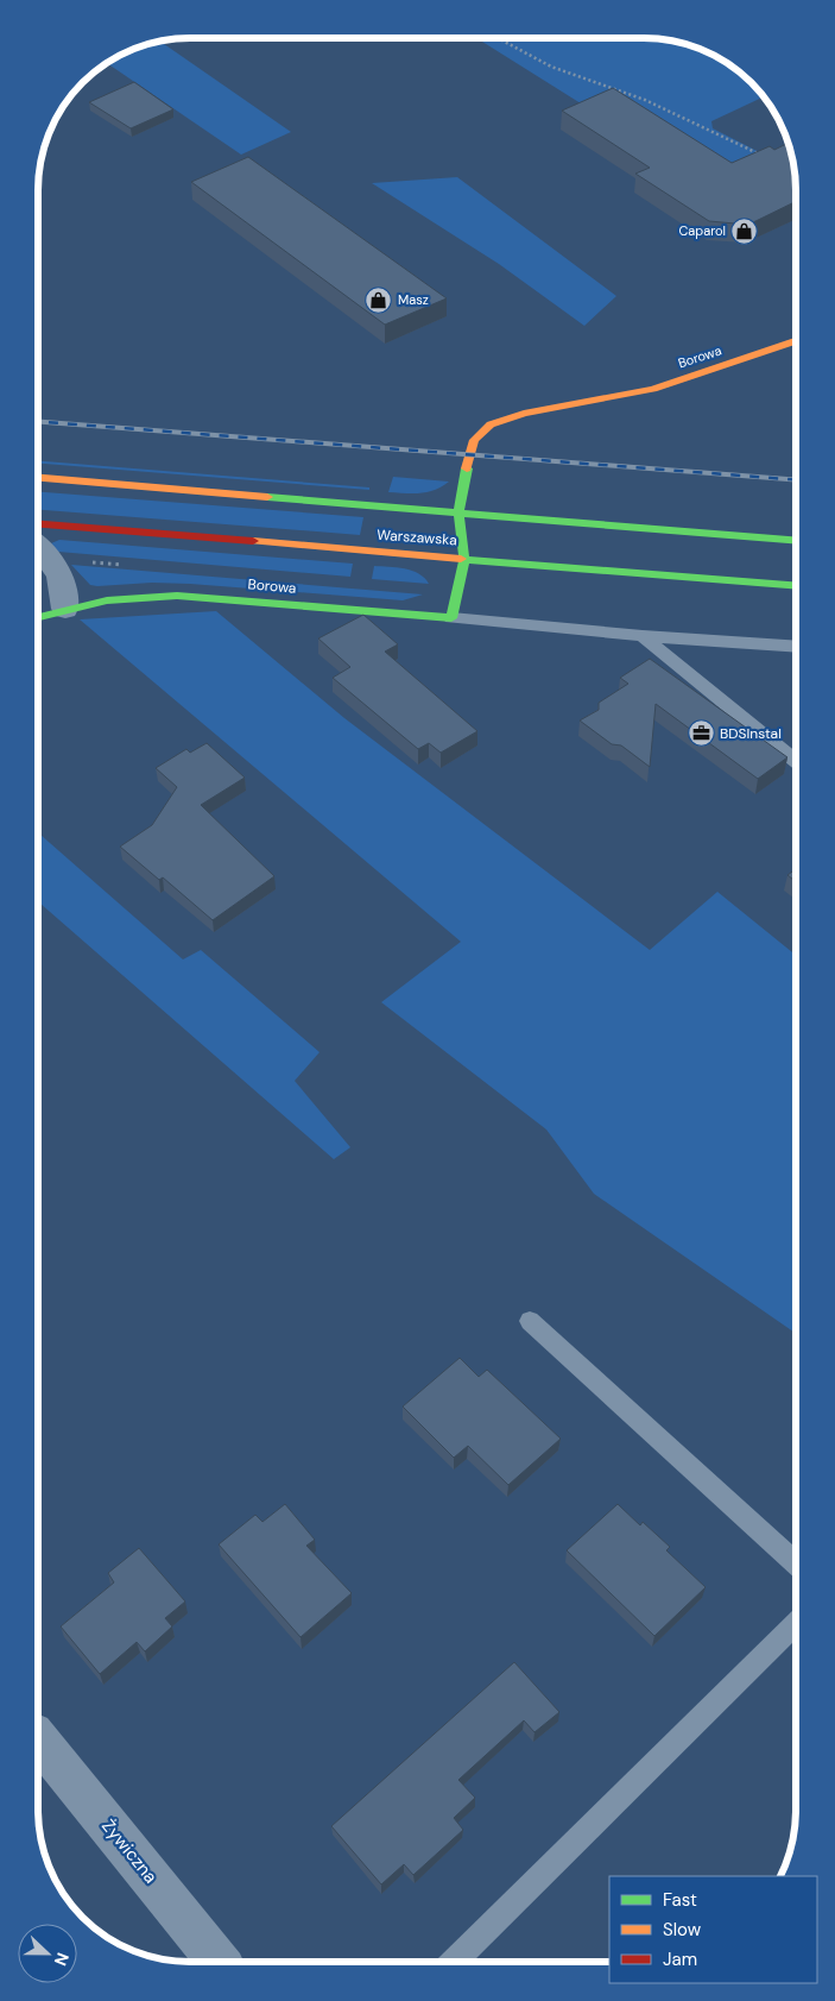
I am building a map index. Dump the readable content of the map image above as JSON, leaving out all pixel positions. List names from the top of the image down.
{
  "streets": {
    "main road": ["Borowa", "Warszawska"],
    "street": ["Żywiczna"]
  },
  "crossings": [
    ["Borowa", "Warszawska"]
  ],
  "places": {
    "shop": ["Caparol", "Masz"],
    "office": ["BDSInstal"]
  },
  "legend": ["Fast", "Slow", "Jam"],
  "north": "right"
}
